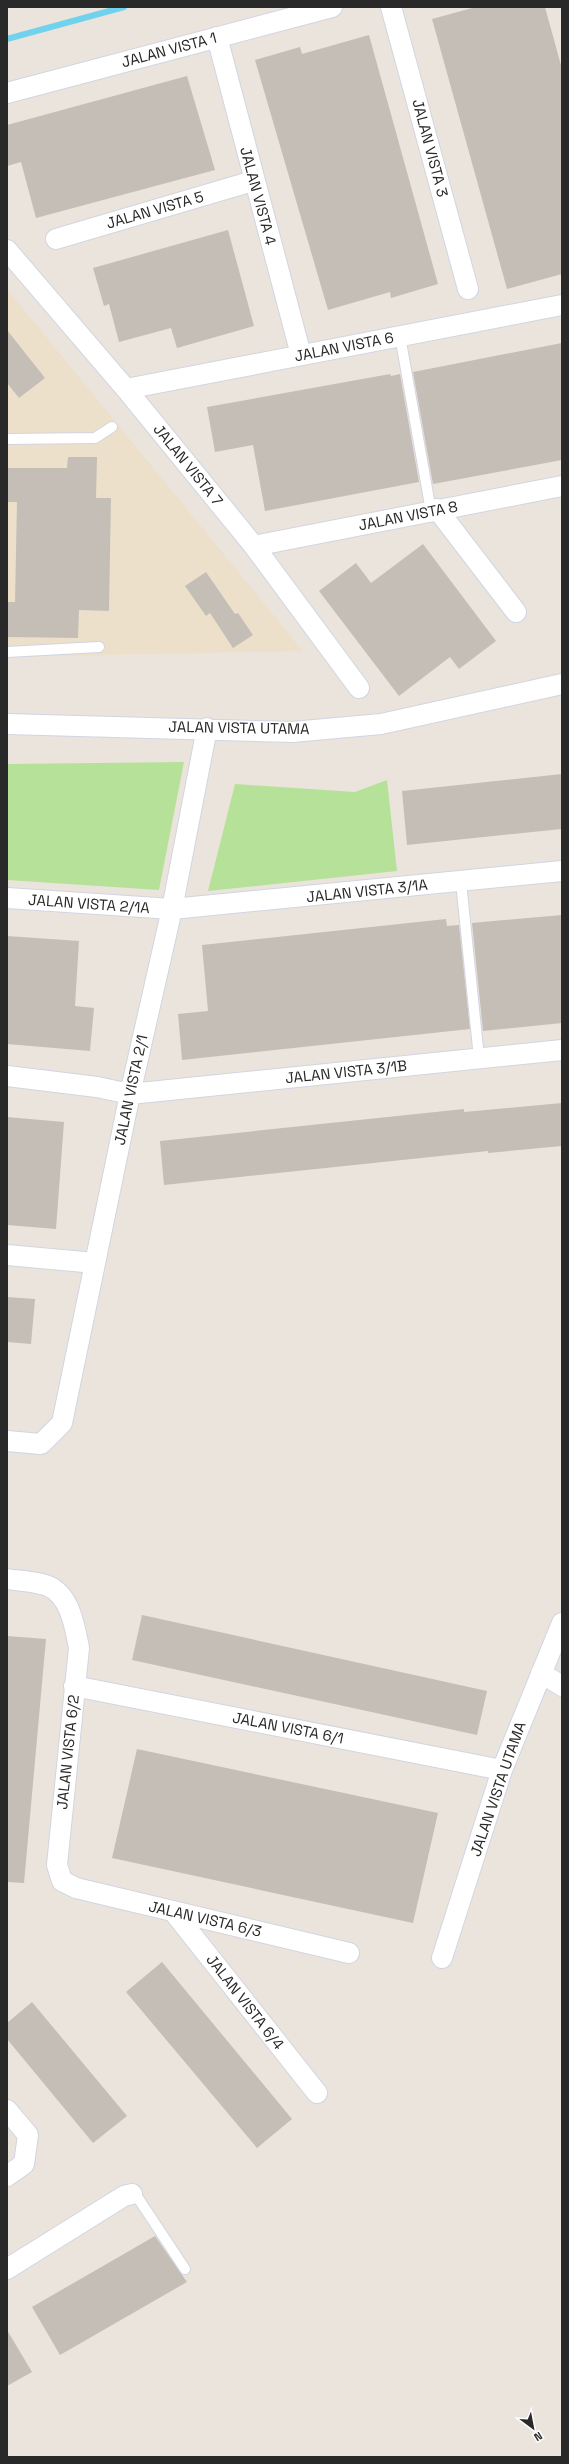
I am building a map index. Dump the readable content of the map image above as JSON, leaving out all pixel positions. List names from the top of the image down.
{
  "streets": {
    "street": [
      "JALAN VISTA 1",
      "JALAN VISTA 3",
      "JALAN VISTA 4",
      "JALAN VISTA 5",
      "JALAN VISTA 6",
      "JALAN VISTA 7",
      "JALAN VISTA 8",
      "JALAN VISTA UTAMA",
      "JALAN VISTA 3/1A",
      "JALAN VISTA 2/1A",
      "JALAN VISTA 3/1B",
      "JALAN VISTA 2/1",
      "JALAN VISTA 6/1",
      "JALAN VISTA 6/2",
      "JALAN VISTA 6/3",
      "JALAN VISTA 6/4"
    ]
  },
  "crossings": [
    ["JALAN VISTA 1", "JALAN VISTA 4"],
    ["JALAN VISTA 4", "JALAN VISTA 5"],
    ["JALAN VISTA 4", "JALAN VISTA 6"],
    ["JALAN VISTA 6", "JALAN VISTA 7"],
    ["JALAN VISTA 7", "JALAN VISTA 8"],
    ["JALAN VISTA UTAMA", "JALAN VISTA 2/1"],
    ["JALAN VISTA UTAMA", "JALAN VISTA 6/1"],
    ["JALAN VISTA 3/1A", "JALAN VISTA 2/1A"],
    ["JALAN VISTA 3/1A", "JALAN VISTA 2/1"],
    ["JALAN VISTA 2/1A", "JALAN VISTA 2/1"],
    ["JALAN VISTA 3/1B", "JALAN VISTA 2/1"],
    ["JALAN VISTA 6/1", "JALAN VISTA 6/2"],
    ["JALAN VISTA 6/2", "JALAN VISTA 6/3"],
    ["JALAN VISTA 6/3", "JALAN VISTA 6/4"]
  ],
  "north": "bottom right"
}
